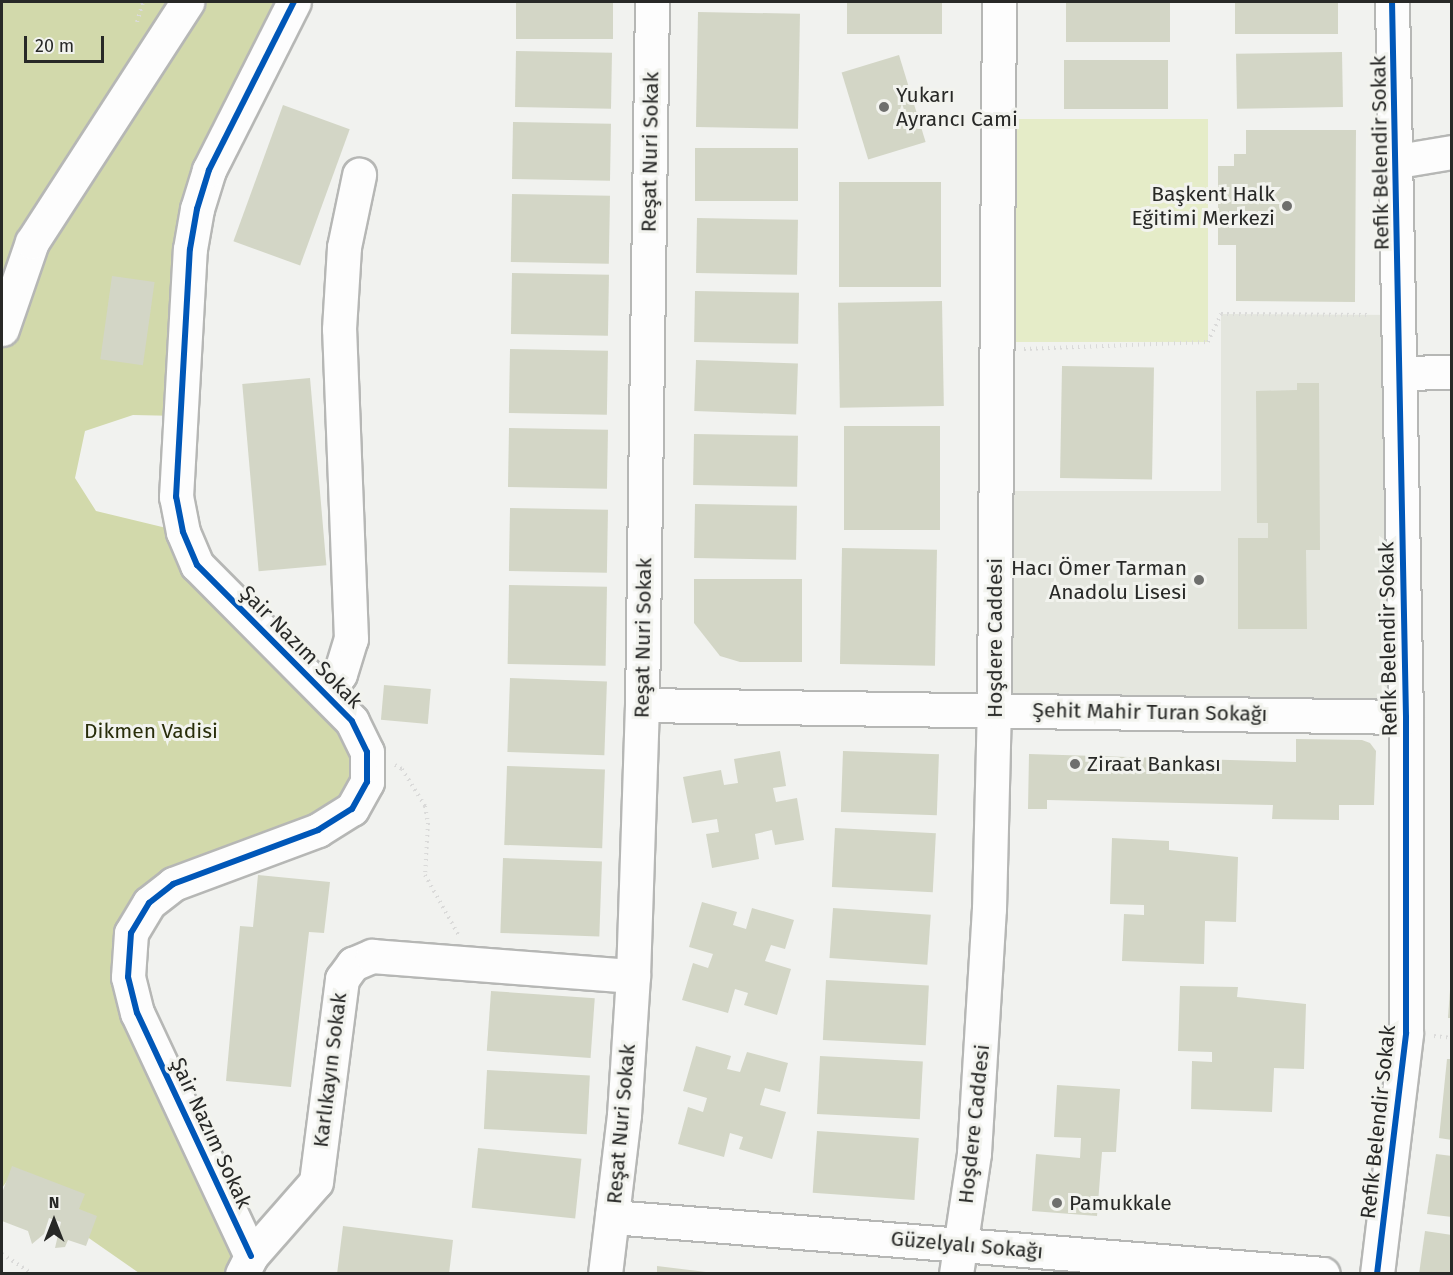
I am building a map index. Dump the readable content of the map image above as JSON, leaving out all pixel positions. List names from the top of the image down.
{
  "streets": {
    "street": [
      "Reşat Nuri Sokak",
      "Refik Belendir Sokak",
      "Hoşdere Caddesi",
      "Şair Nazım Sokak",
      "Şehit Mahir Turan Sokağı",
      "Karlıkayın Sokak",
      "Güzelyalı Sokağı"
    ]
  },
  "crossings": [
    ["Reşat Nuri Sokak", "Şehit Mahir Turan Sokağı"],
    ["Reşat Nuri Sokak", "Karlıkayın Sokak"],
    ["Reşat Nuri Sokak", "Güzelyalı Sokağı"],
    ["Refik Belendir Sokak", "Şehit Mahir Turan Sokağı"],
    ["Hoşdere Caddesi", "Şehit Mahir Turan Sokağı"],
    ["Hoşdere Caddesi", "Güzelyalı Sokağı"],
    ["Şair Nazım Sokak", "Karlıkayın Sokak"]
  ],
  "parks": ["Dikmen Vadisi"],
  "places": [
    "Yukarı Ayrancı Cami",
    "Başkent Halk Eğitimi Merkezi",
    "Hacı Ömer Tarman Anadolu Lisesi",
    "Ziraat Bankası",
    "Pamukkale"
  ],
  "scale_bar": "20 m",
  "north": "top"
}
